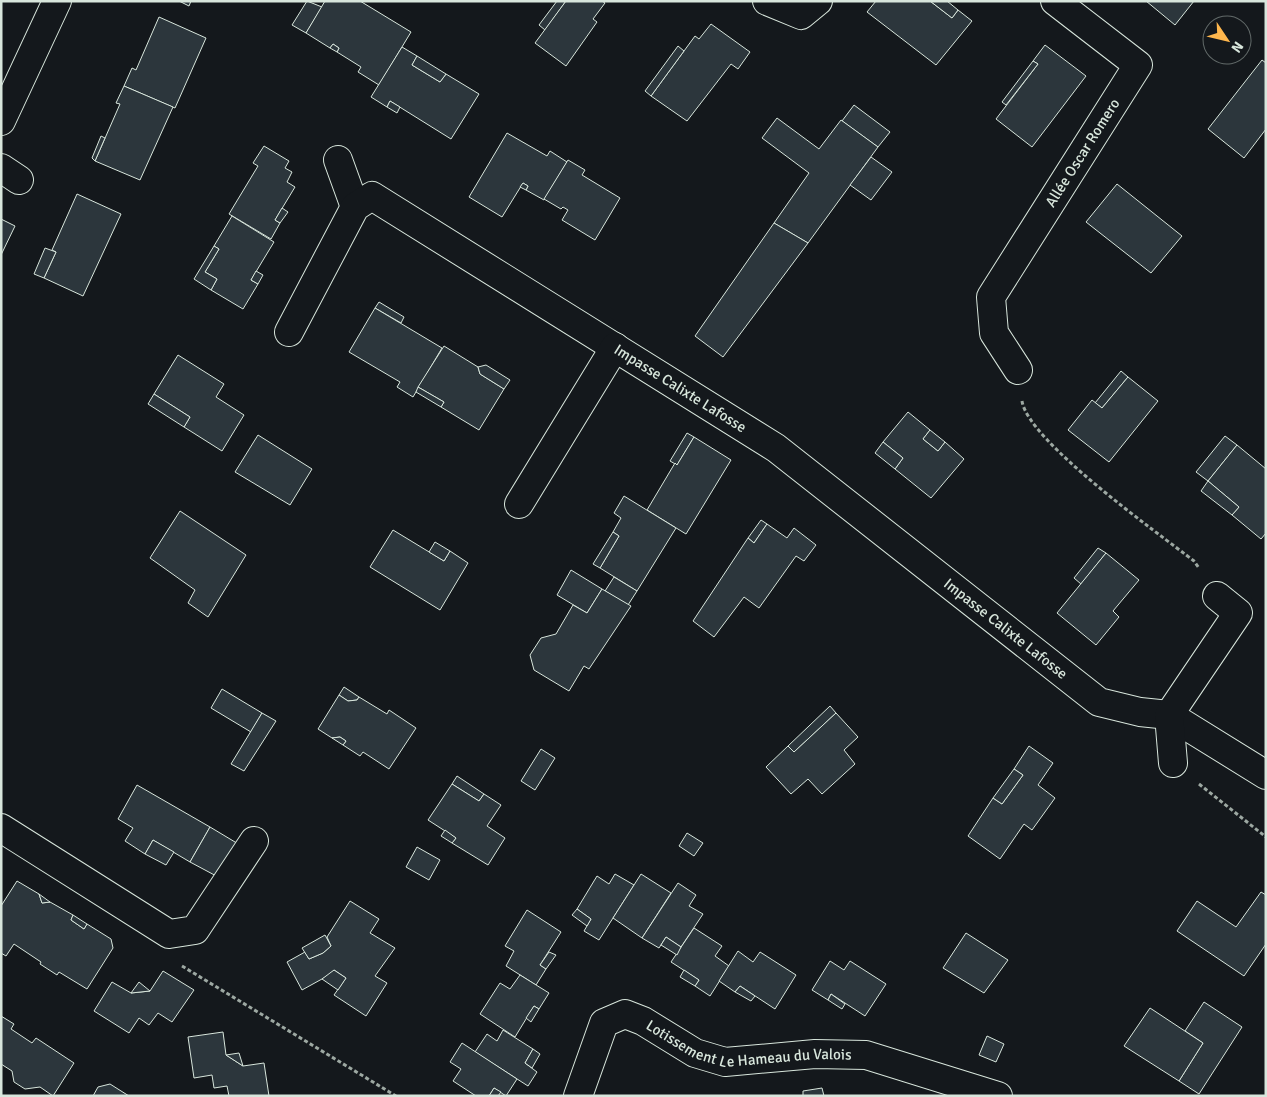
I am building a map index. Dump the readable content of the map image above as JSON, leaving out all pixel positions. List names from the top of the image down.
{
  "streets": {
    "street": ["Allée Oscar Romero", "Impasse Calixte Lafosse", "Lotissement Le Hameau du Valois"]
  },
  "north": "bottom right"
}
